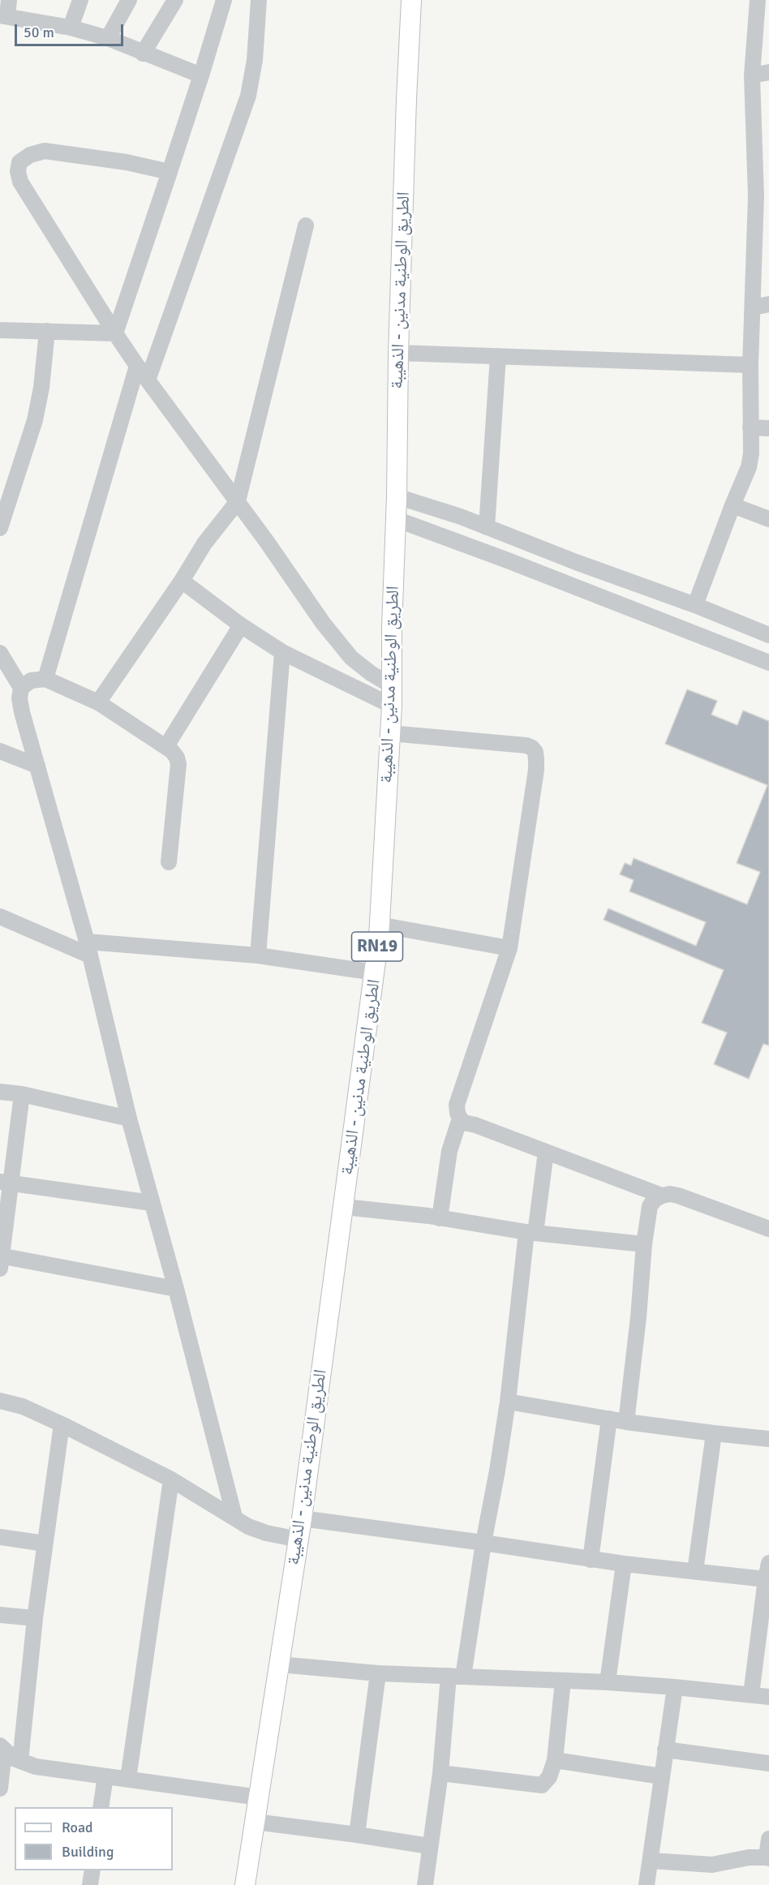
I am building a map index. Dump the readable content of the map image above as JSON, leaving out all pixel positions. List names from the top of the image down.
{
  "streets": {
    "main road": ["الطريق الوطنية مدنين - الذهيبة", "RN19"]
  },
  "legend": ["Road", "Building"],
  "scale_bar": "50 m"
}
